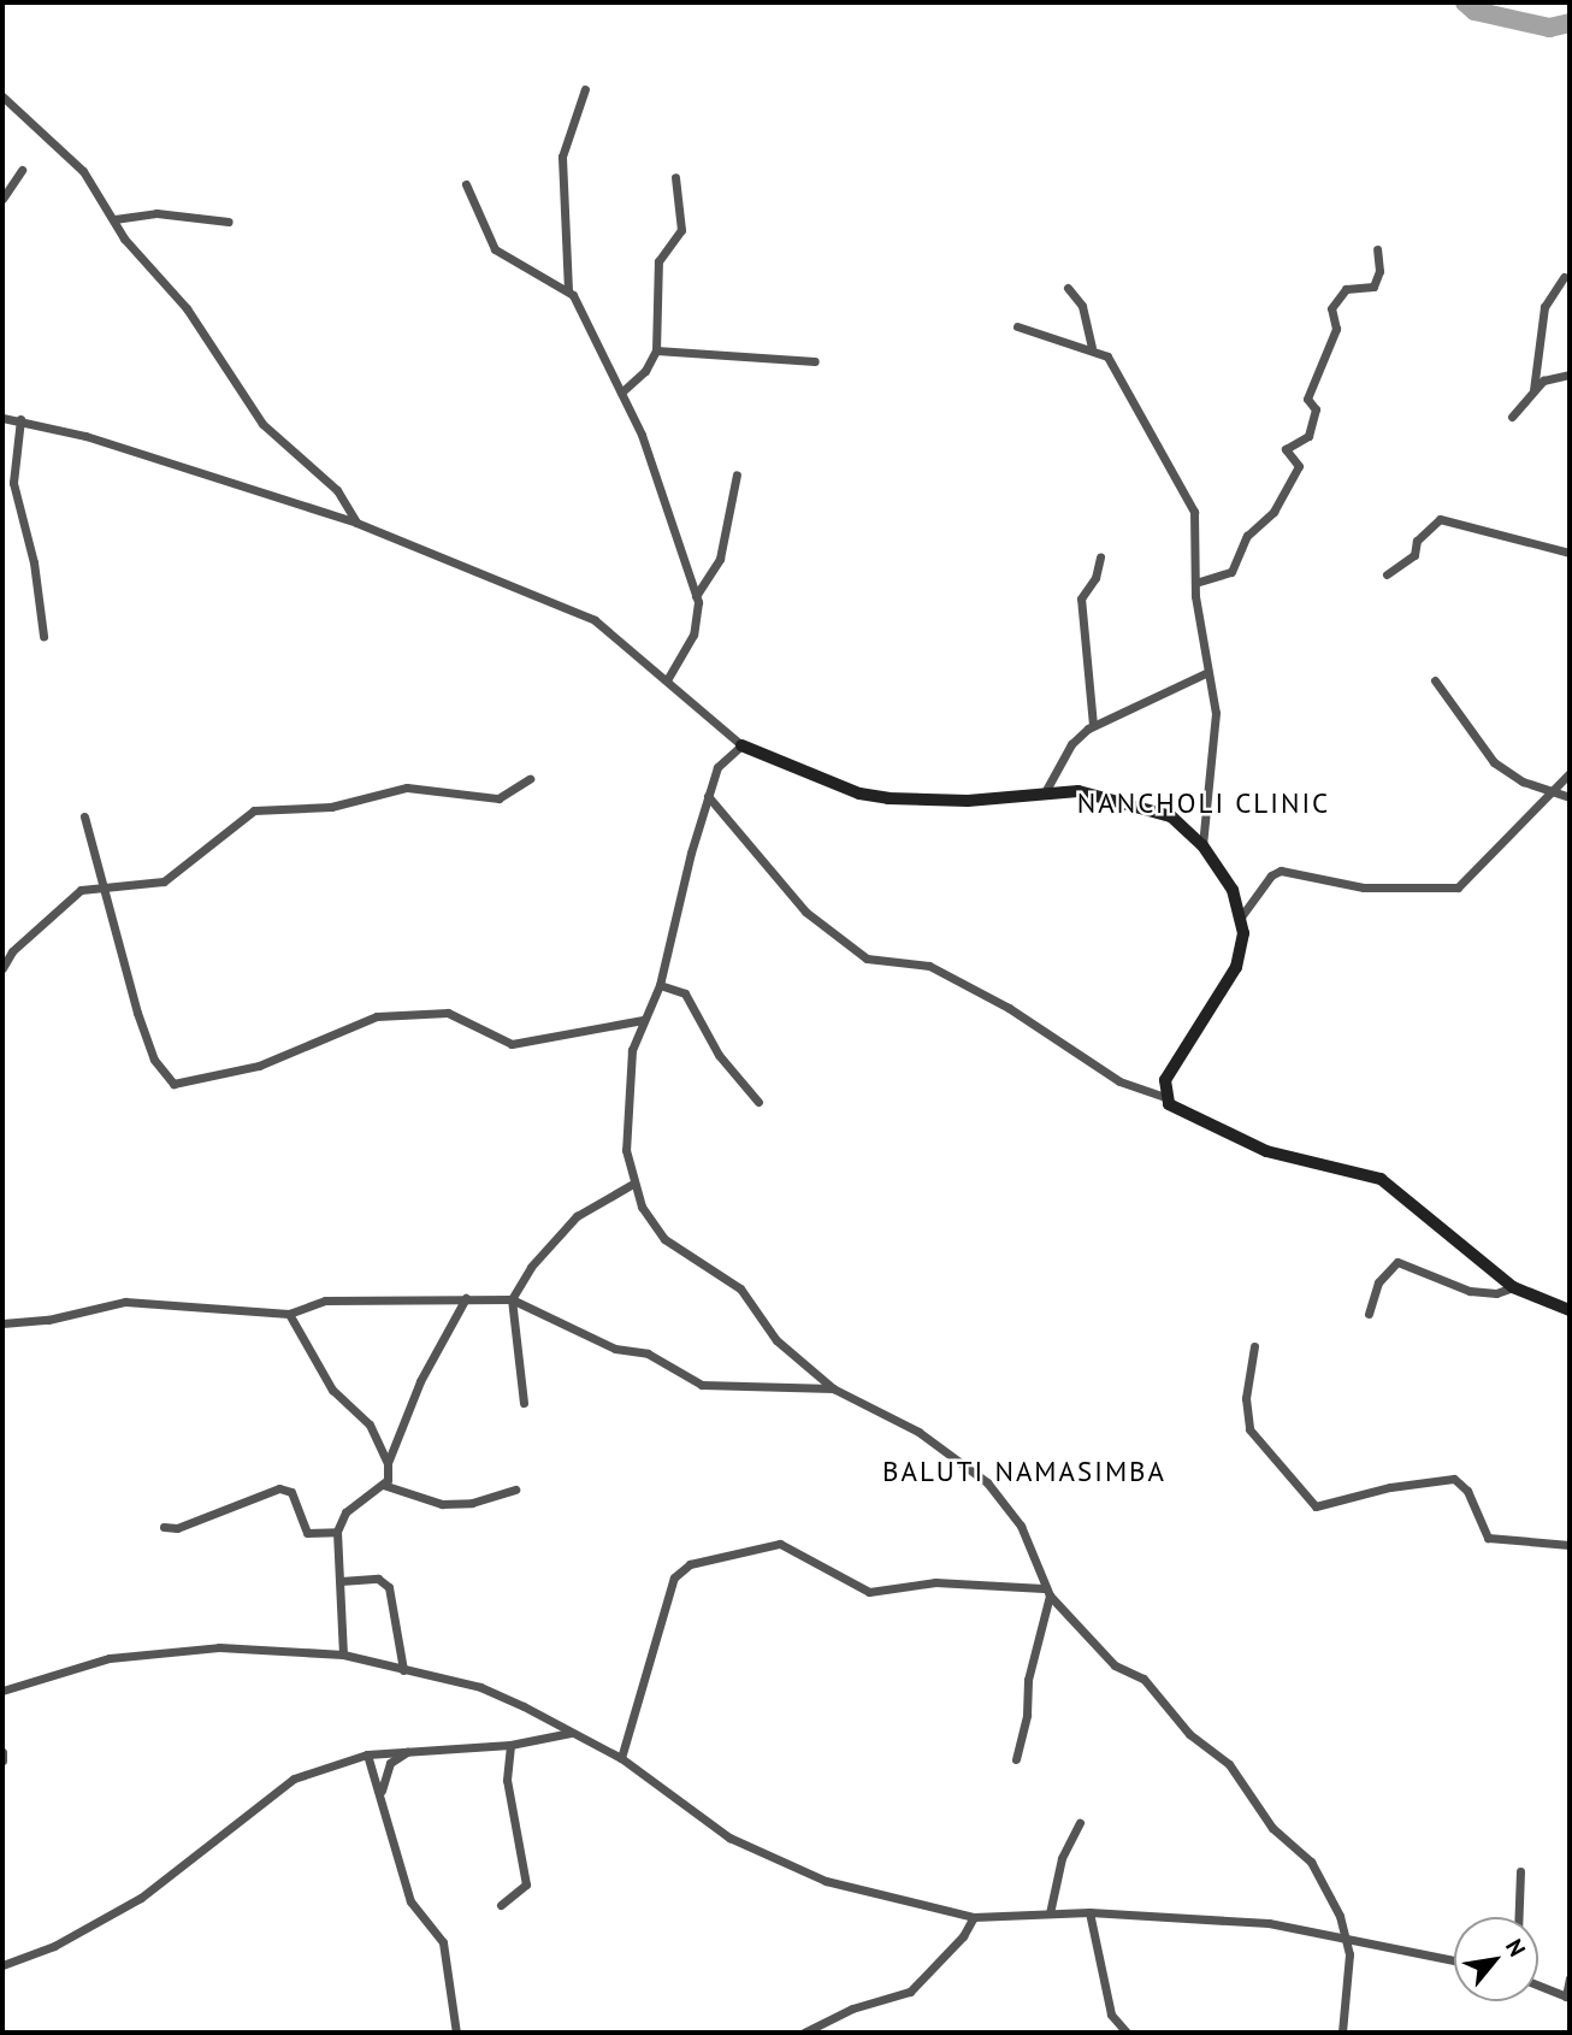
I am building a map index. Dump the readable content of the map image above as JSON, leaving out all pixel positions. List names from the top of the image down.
{
  "districts": ["NANCHOLI CLINIC", "BALUTI NAMASIMBA"],
  "north": "top right"
}
